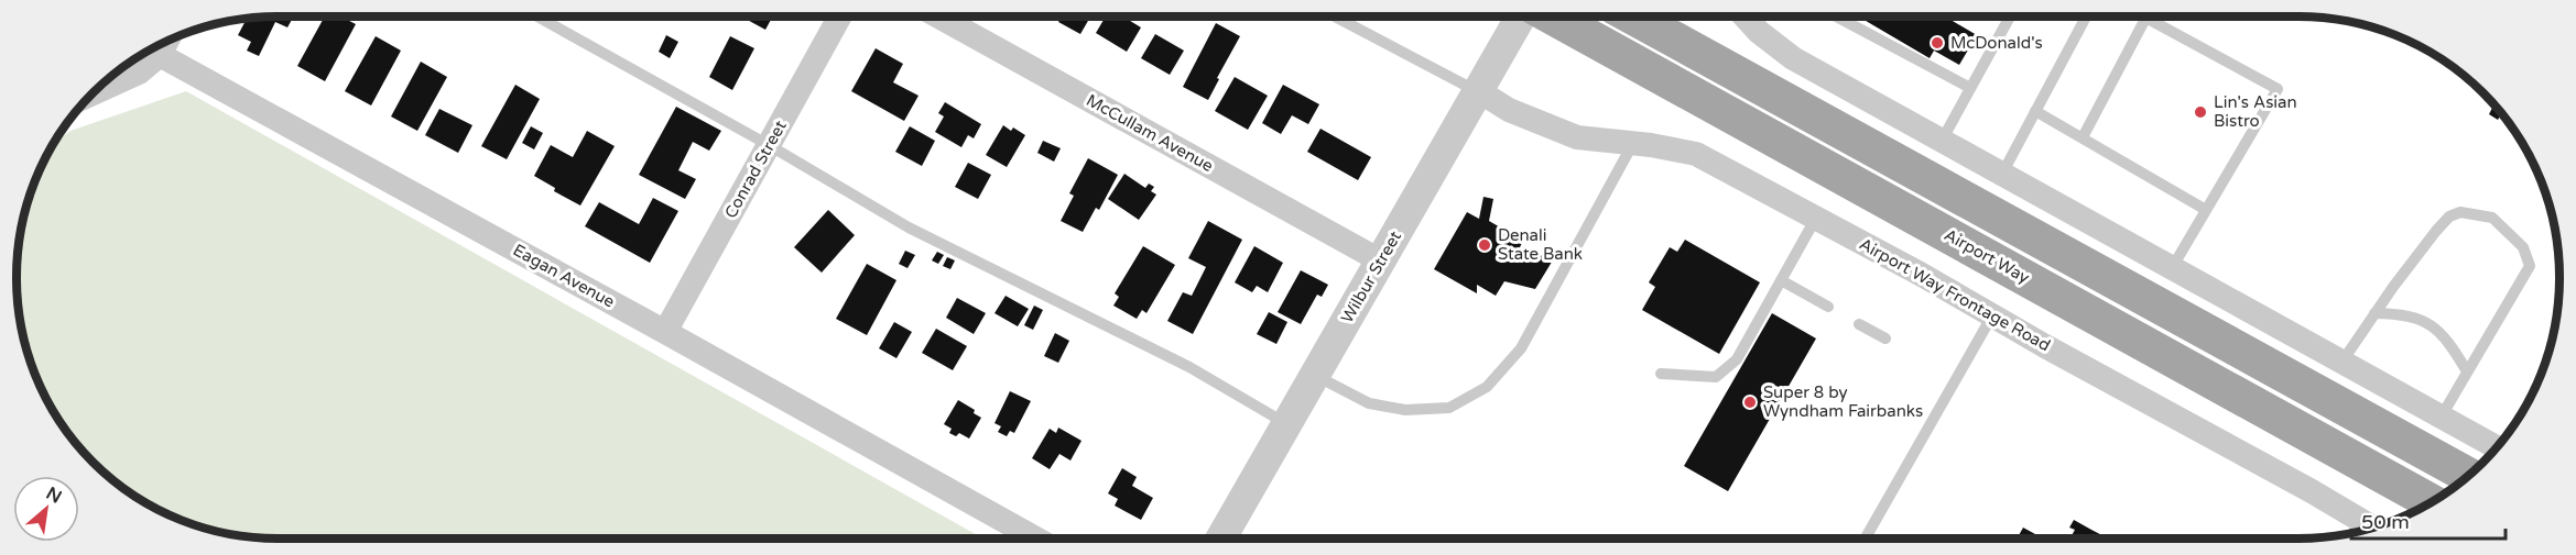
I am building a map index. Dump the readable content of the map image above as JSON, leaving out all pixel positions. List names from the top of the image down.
{
  "streets": {
    "main road": ["Airport Way"],
    "street": [
      "McCullam Avenue",
      "Conrad Street",
      "Eagan Avenue",
      "Wilbur Street",
      "Airport Way Frontage Road"
    ]
  },
  "crossings": [
    ["McCullam Avenue", "Wilbur Street"],
    ["Conrad Street", "Eagan Avenue"],
    ["Wilbur Street", "Airport Way Frontage Road"]
  ],
  "places": [
    "McDonald's",
    "Lin's Asian Bistro",
    "Denali State Bank",
    "Super 8 by Wyndham Fairbanks"
  ],
  "scale_bar": "50 m",
  "north": "top right"
}
